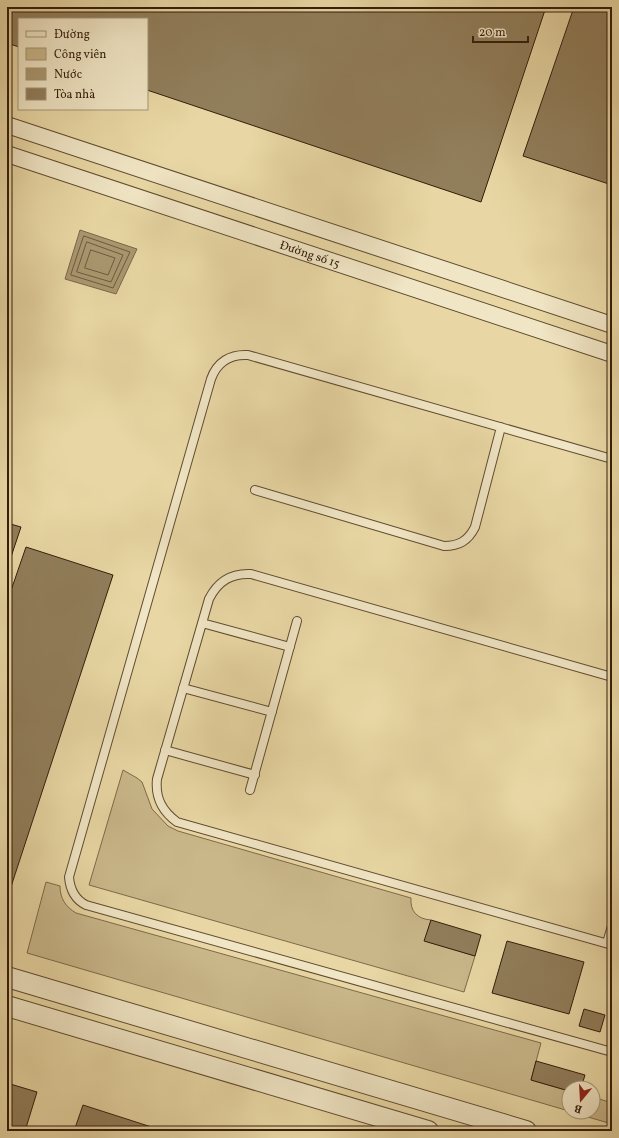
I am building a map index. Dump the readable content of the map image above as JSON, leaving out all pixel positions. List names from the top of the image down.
{
  "streets": {
    "street": ["Đường số 15"]
  },
  "legend": [
    "Đường",
    "Công viên",
    "Nước",
    "Tòa nhà"
  ],
  "scale_bar": "20 m",
  "north": "bottom"
}
